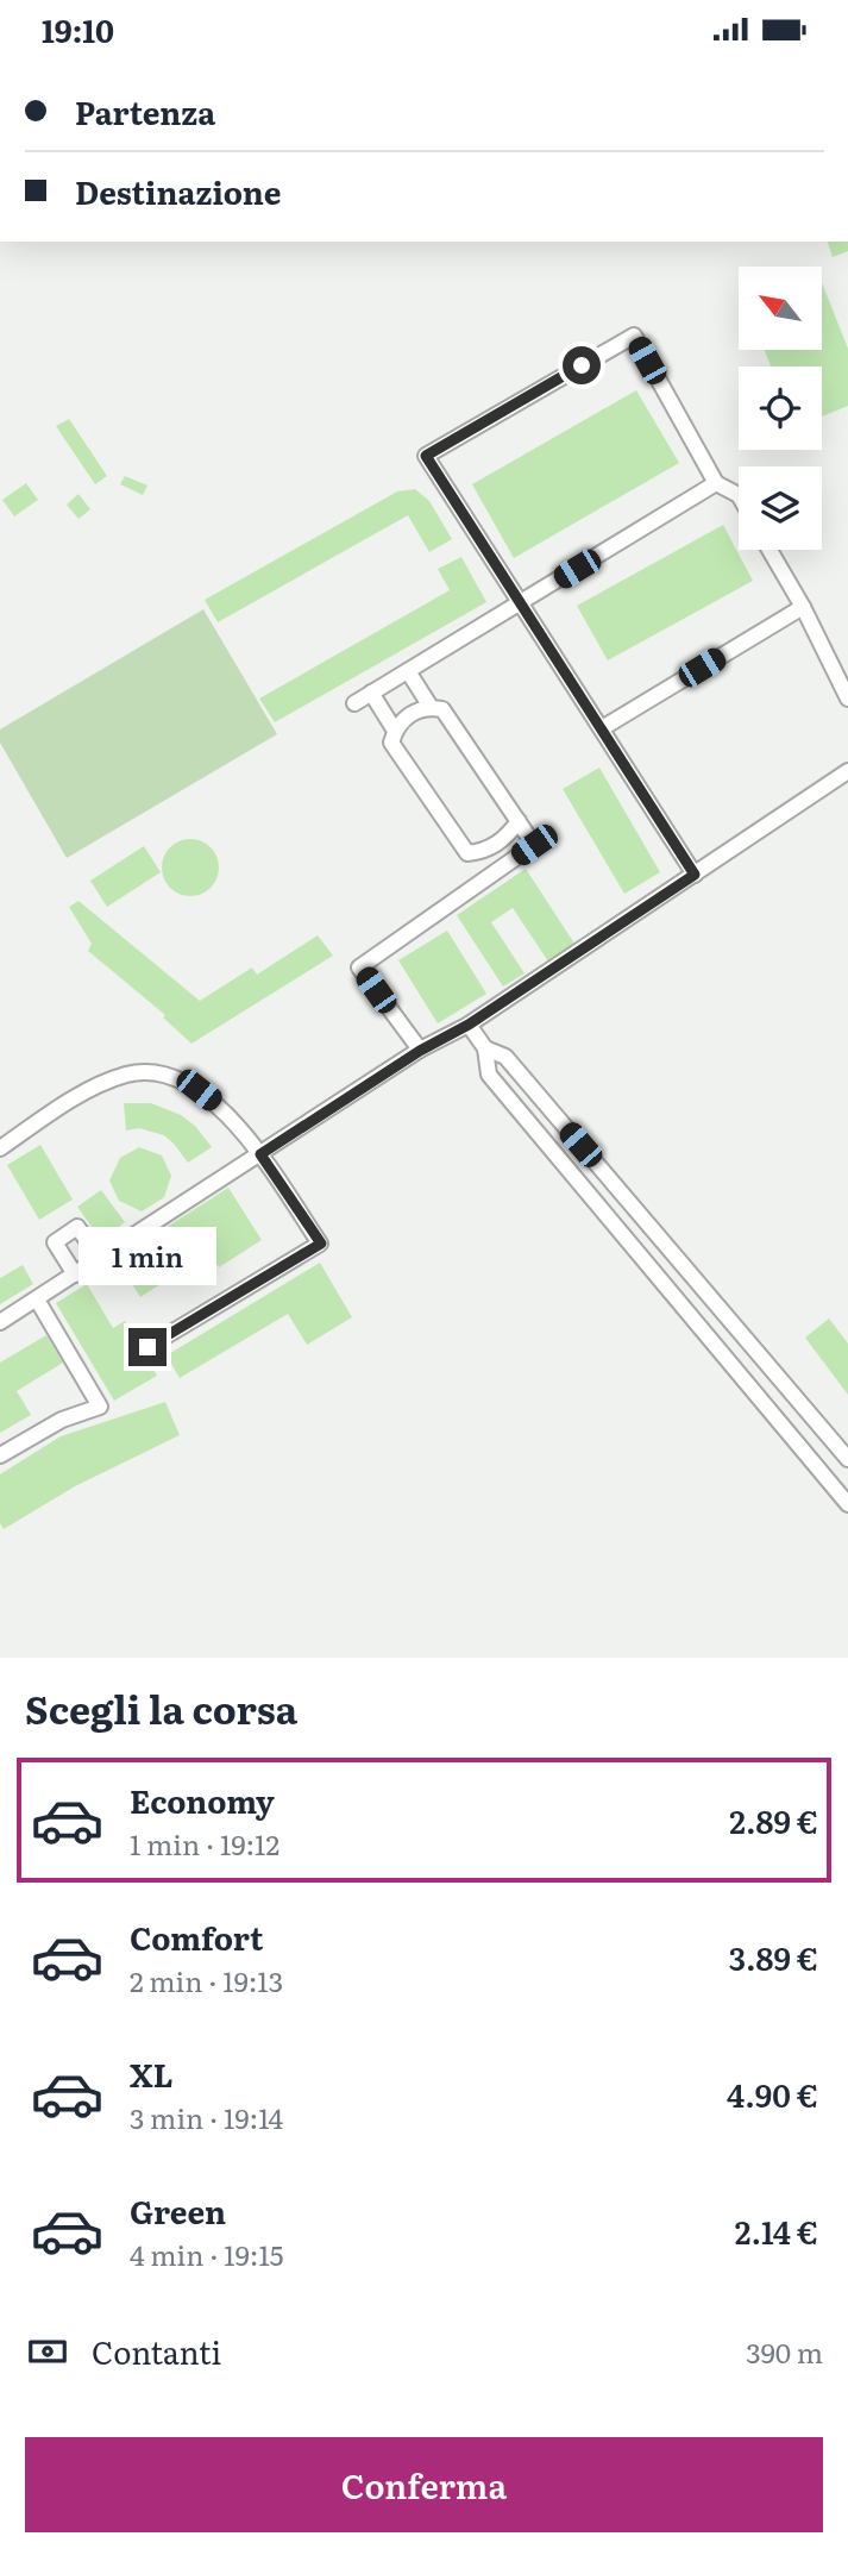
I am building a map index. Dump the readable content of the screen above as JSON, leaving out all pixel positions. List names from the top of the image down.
{
  "north": "top left",
  "page": {
    "status": "19:10",
    "banner": ["Partenza", "Destinazione"],
    "bubble": "1 min",
    "heading": "Scegli la corsa",
    "list": [
      {
        "name": "Economy",
        "note": "1 min · 19:12",
        "value": "2.89 €"
      },
      {
        "name": "Comfort",
        "note": "2 min · 19:13",
        "value": "3.89 €"
      },
      {
        "name": "XL",
        "note": "3 min · 19:14",
        "value": "4.90 €"
      },
      {
        "name": "Green",
        "note": "4 min · 19:15",
        "value": "2.14 €"
      }
    ],
    "pay": ["Contanti", "390 m"],
    "buttons": "Conferma"
  }
}
